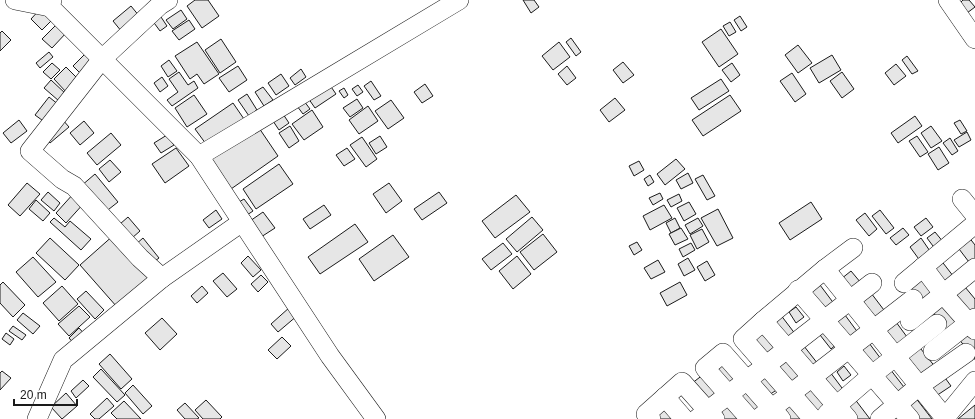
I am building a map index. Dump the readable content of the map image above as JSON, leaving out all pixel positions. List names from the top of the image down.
{
  "scale_bar": "20 m"
}
